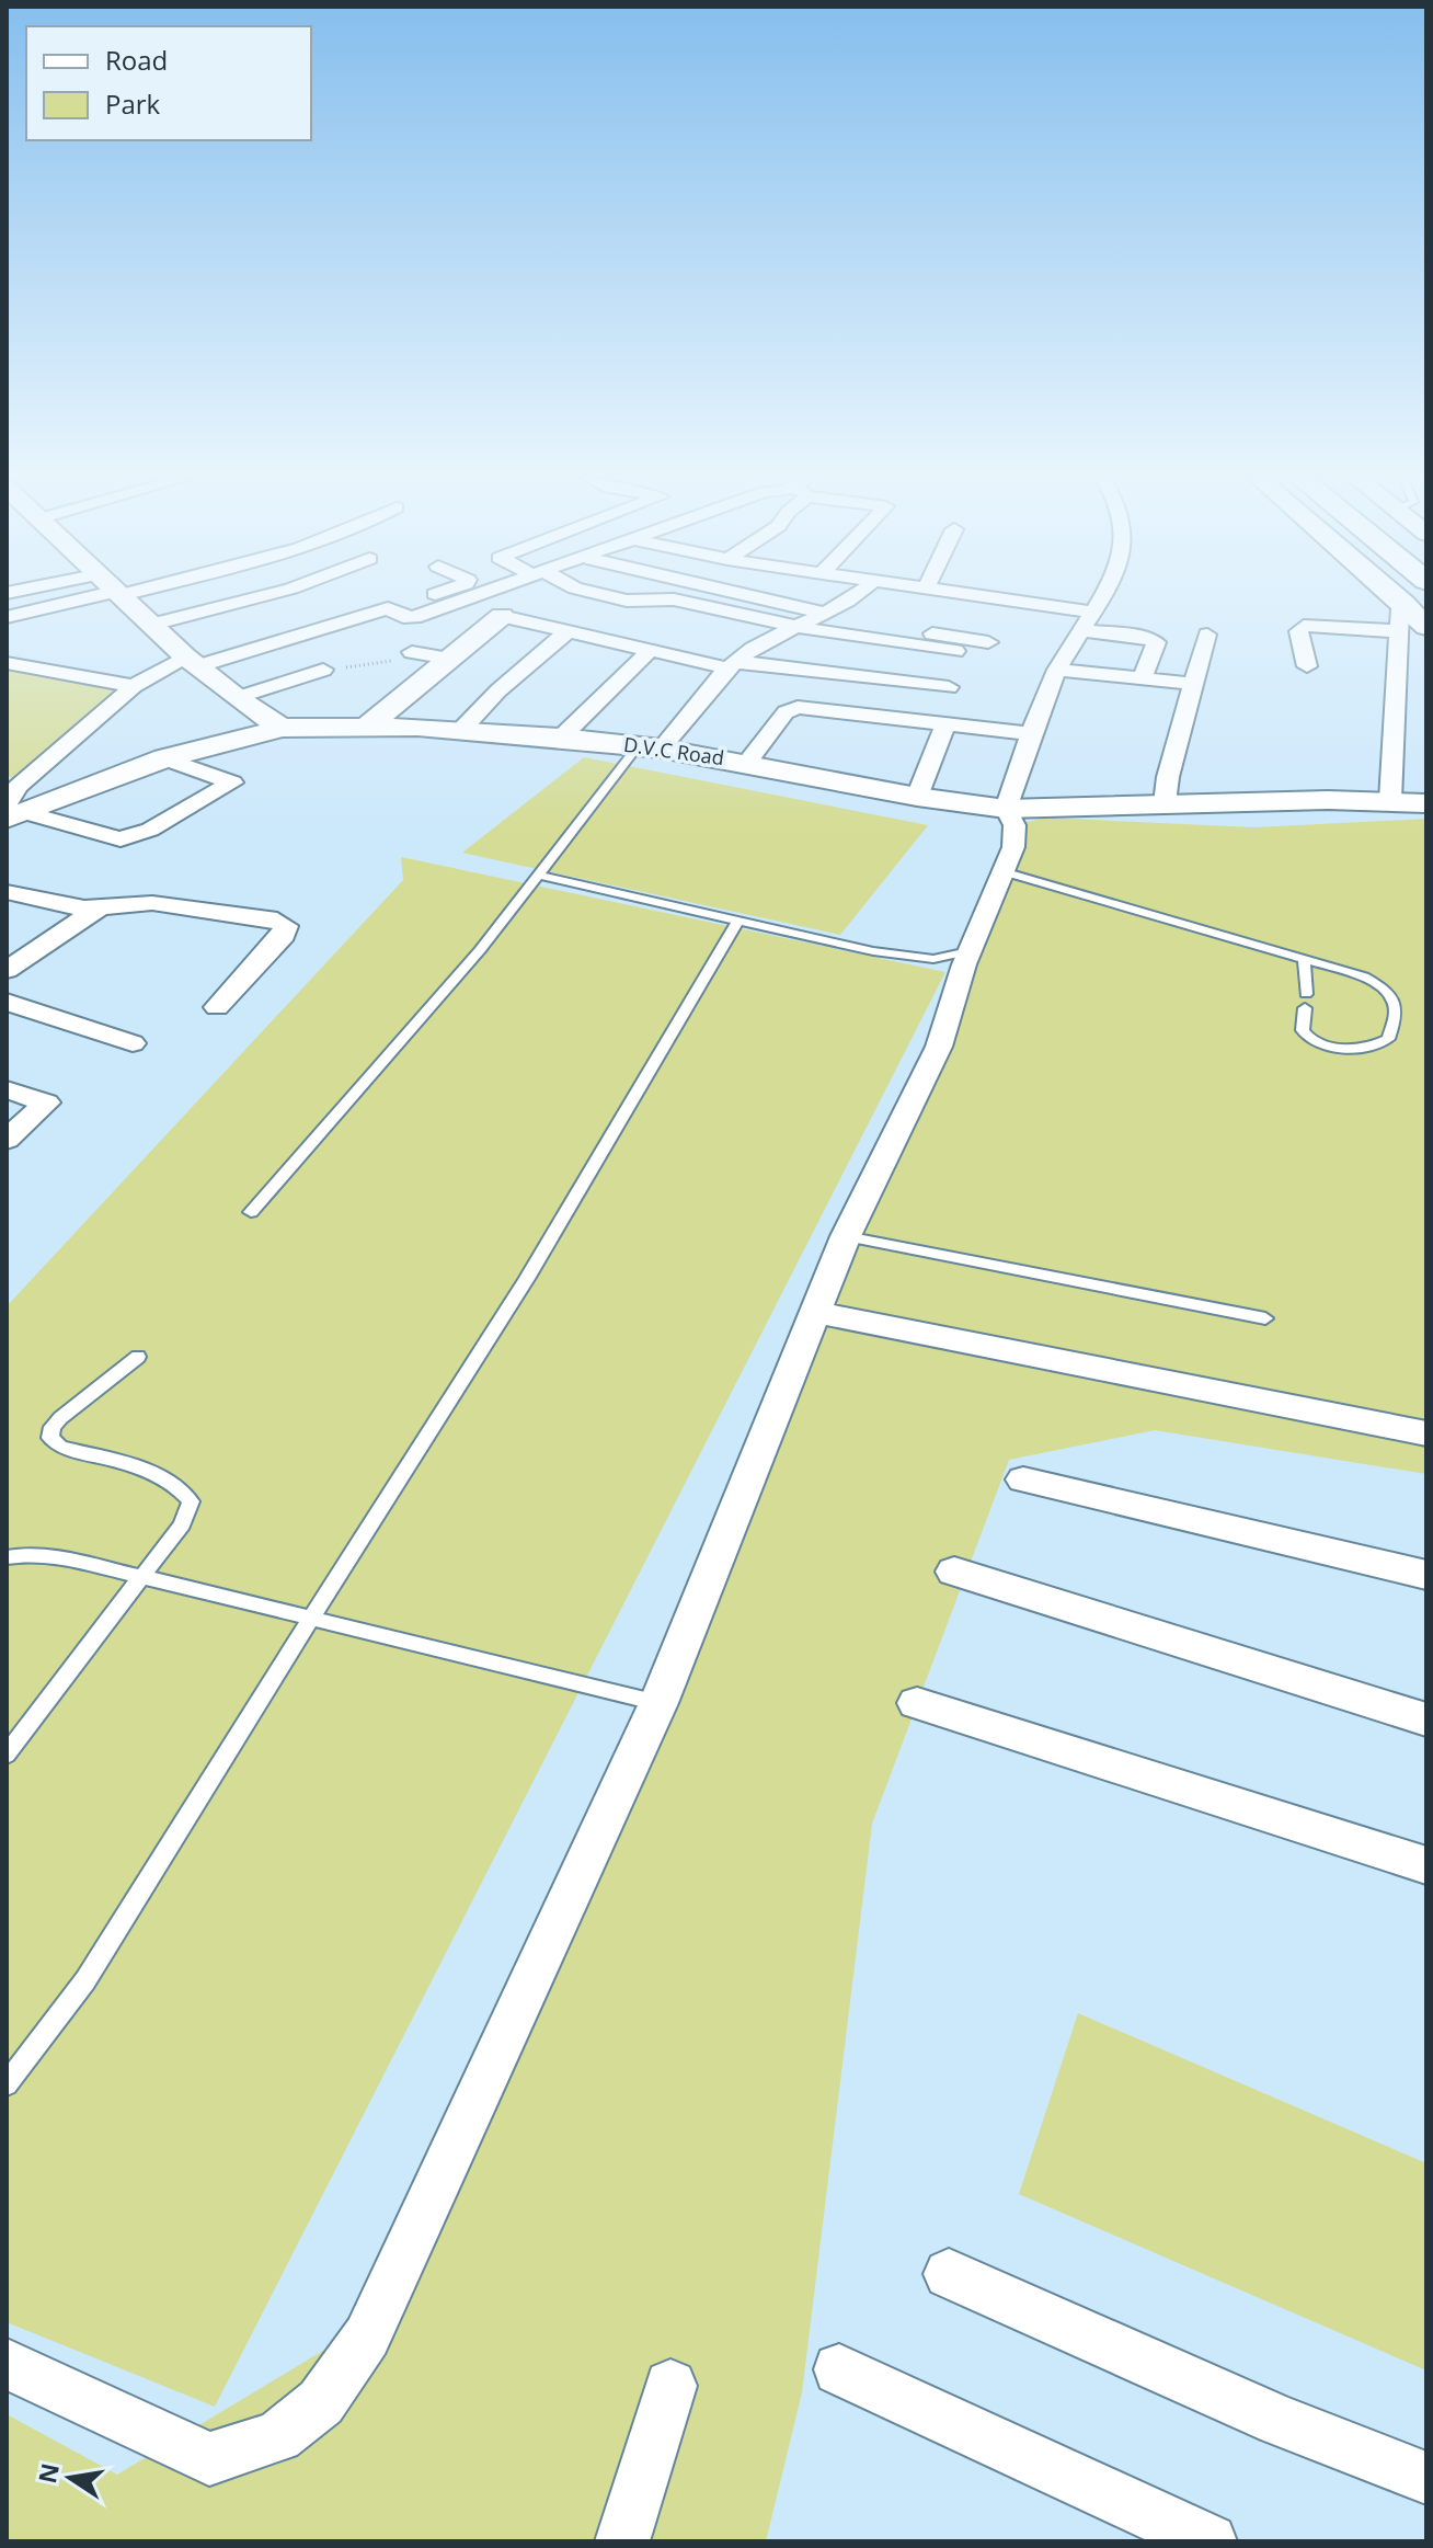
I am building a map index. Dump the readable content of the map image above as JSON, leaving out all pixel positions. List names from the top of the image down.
{
  "streets": {
    "main road": ["D.V.C Road"]
  },
  "legend": ["Road", "Park"],
  "north": "left"
}
